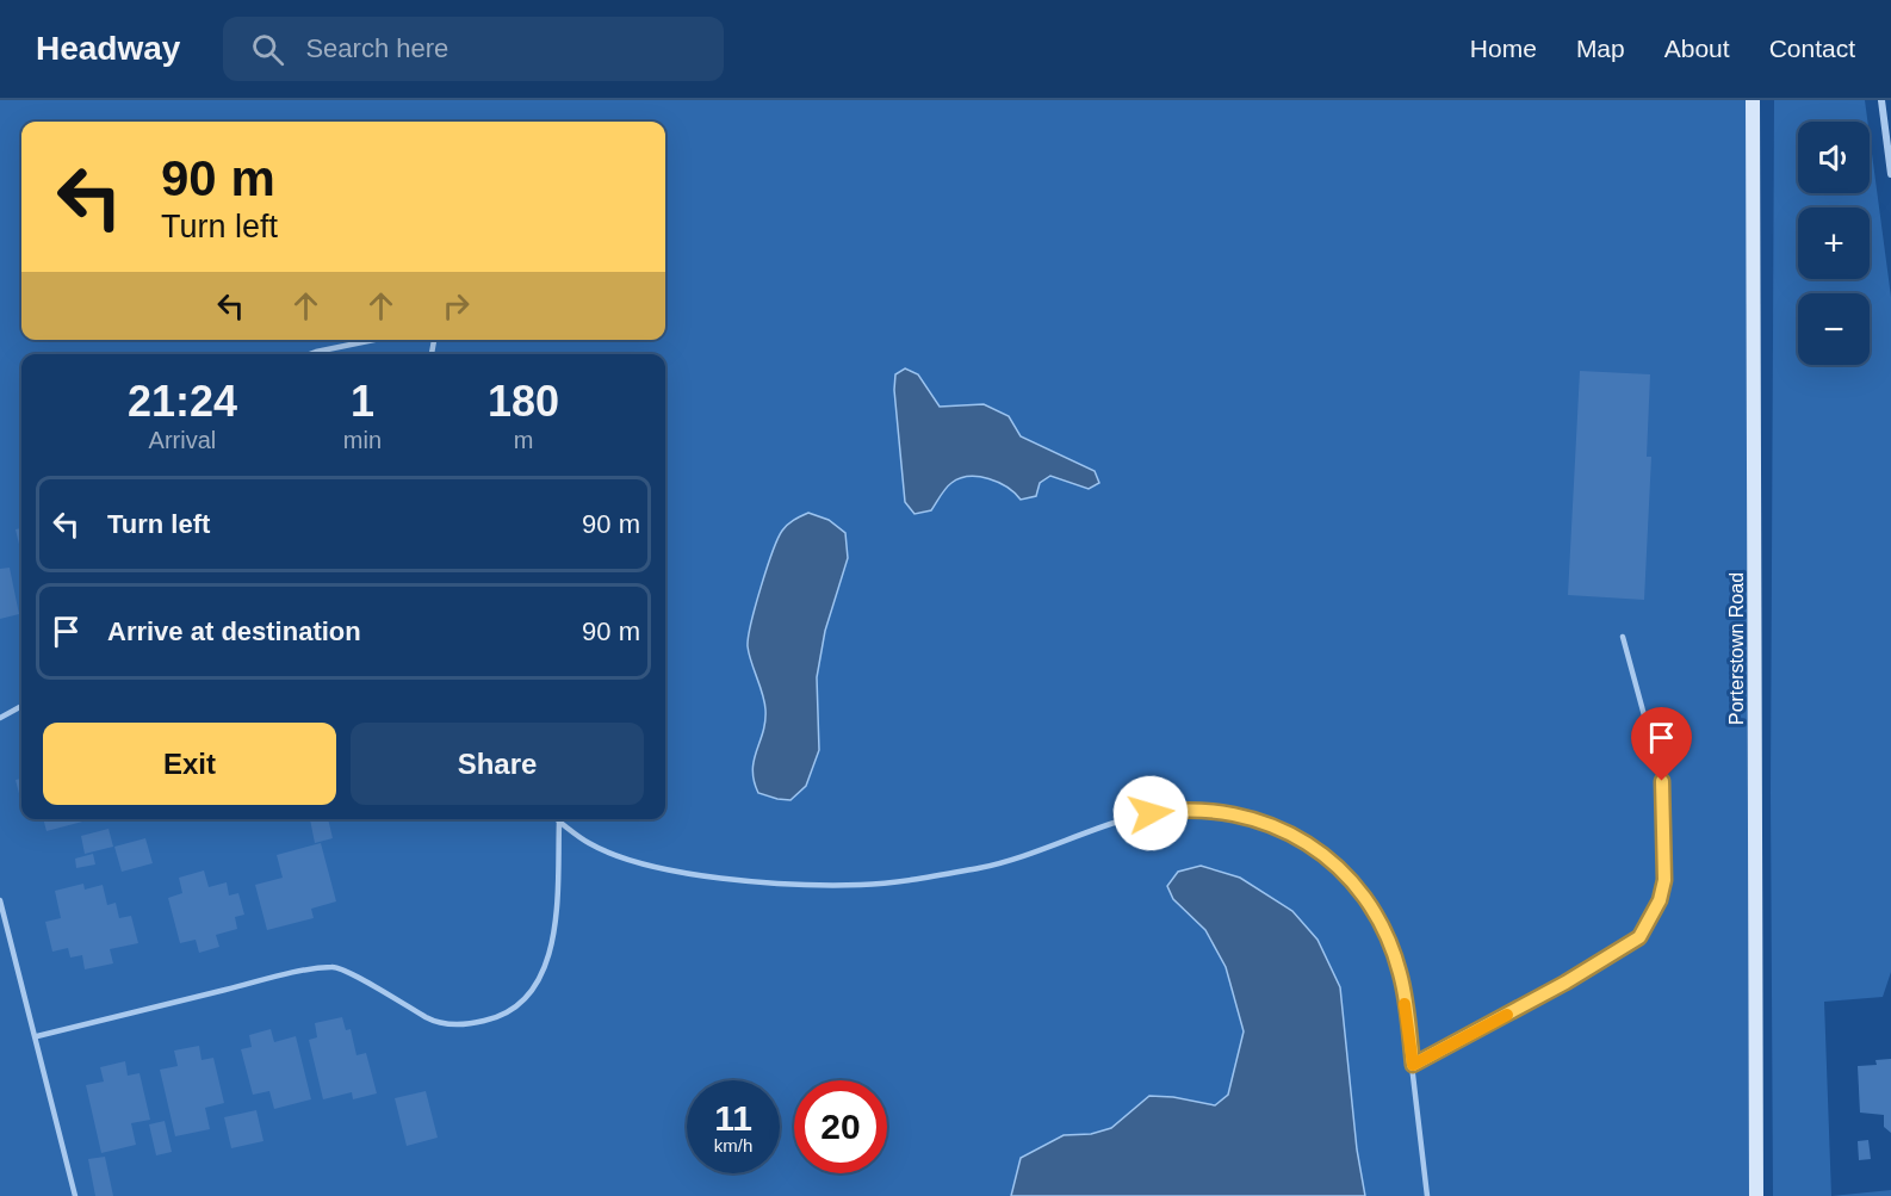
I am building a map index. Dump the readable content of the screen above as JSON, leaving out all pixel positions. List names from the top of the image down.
{
  "streets": {
    "street": ["Porterstown Road"]
  },
  "page": {
    "header": "Headway",
    "search": "Search here",
    "nav": [
      "Home",
      "Map",
      "About",
      "Contact"
    ],
    "map_buttons": ["+", "−"],
    "turn": ["90 m", "Turn left"],
    "eta": [
      "21:24",
      "Arrival",
      "1",
      "min",
      "180",
      "m"
    ],
    "list": [
      {
        "name": "Turn left",
        "value": "90 m"
      },
      {
        "name": "Arrive at destination",
        "value": "90 m"
      }
    ],
    "buttons": ["Exit", "Share"],
    "speed": "11 km/h",
    "limit": "20"
  }
}
